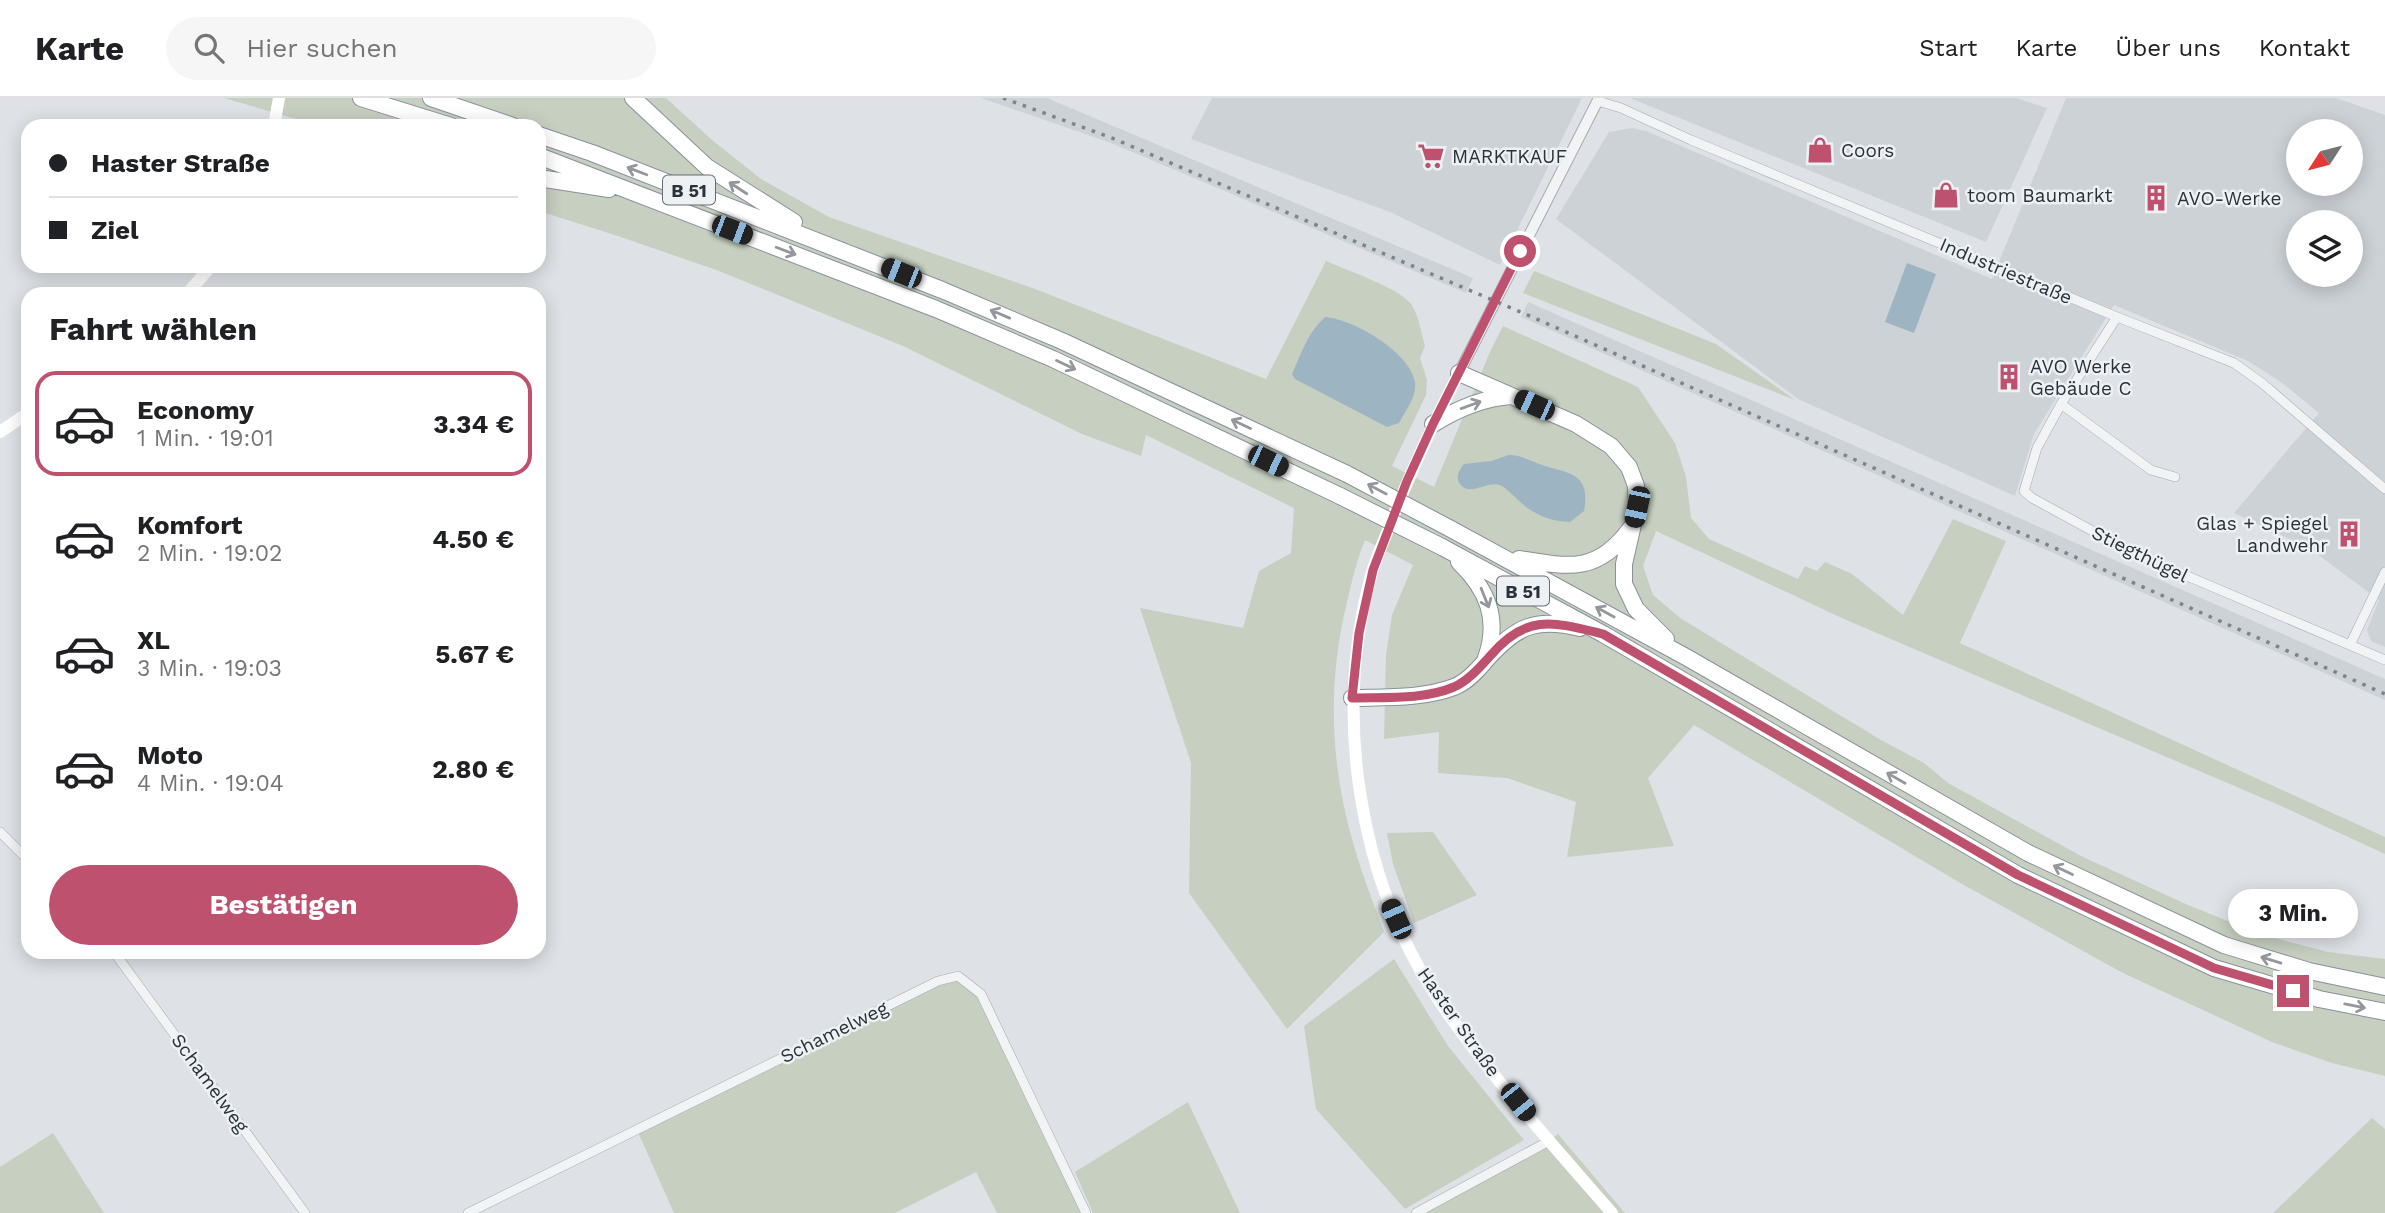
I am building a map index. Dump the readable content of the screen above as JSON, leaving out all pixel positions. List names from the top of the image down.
{
  "streets": {
    "highway": ["B 51"],
    "main road": ["Haster Straße"],
    "street": ["Industriestraße", "Stiegthügel", "Schamelweg"]
  },
  "crossings": [
    ["Industriestraße", "Stiegthügel"],
    ["Industriestraße", "Haster Straße"]
  ],
  "places": {
    "shop": ["Coors", "toom Baumarkt"],
    "supermarket": ["MARKTKAUF"],
    "building": ["AVO-Werke", "AVO Werke Gebäude C", "Glas + Spiegel Landwehr"]
  },
  "north": "bottom left",
  "page": {
    "header": "Karte",
    "search": "Hier suchen",
    "nav": [
      "Start",
      "Karte",
      "Über uns",
      "Kontakt"
    ],
    "banner": ["Haster Straße", "Ziel"],
    "heading": "Fahrt wählen",
    "list": [
      {
        "name": "Economy",
        "note": "1 Min. · 19:01",
        "value": "3.34 €"
      },
      {
        "name": "Komfort",
        "note": "2 Min. · 19:02",
        "value": "4.50 €"
      },
      {
        "name": "XL",
        "note": "3 Min. · 19:03",
        "value": "5.67 €"
      },
      {
        "name": "Moto",
        "note": "4 Min. · 19:04",
        "value": "2.80 €"
      }
    ],
    "buttons": "Bestätigen",
    "bubble": "3 Min."
  }
}
